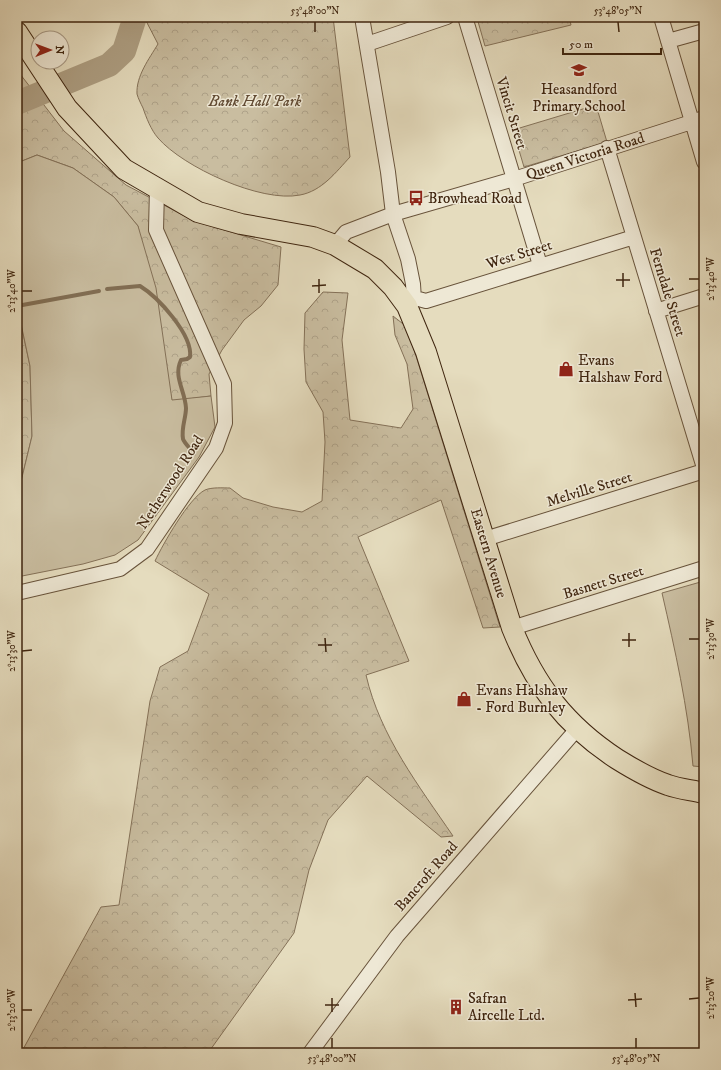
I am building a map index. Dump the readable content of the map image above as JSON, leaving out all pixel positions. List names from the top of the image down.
{
  "streets": {
    "highway": ["Eastern Avenue"],
    "street": [
      "Vincit Street",
      "Queen Victoria Road",
      "West Street",
      "Ferndale Street",
      "Netherwood Road",
      "Melville Street",
      "Basnett Street",
      "Bancroft Road"
    ]
  },
  "crossings": [
    ["Vincit Street", "Queen Victoria Road"],
    ["Vincit Street", "West Street"],
    ["Queen Victoria Road", "Ferndale Street"],
    ["Queen Victoria Road", "Eastern Avenue"],
    ["West Street", "Ferndale Street"],
    ["West Street", "Eastern Avenue"],
    ["Ferndale Street", "Melville Street"],
    ["Melville Street", "Eastern Avenue"],
    ["Eastern Avenue", "Basnett Street"],
    ["Eastern Avenue", "Bancroft Road"]
  ],
  "parks": ["Bank Hall Park"],
  "places": {
    "school or university": ["Heasandford Primary School"],
    "bus stop": ["Browhead Road"],
    "shop": ["Evans Halshaw Ford", "Evans Halshaw - Ford Burnley"],
    "building": ["Safran Aircelle Ltd."]
  },
  "scale_bar": "50 m",
  "north": "right",
  "coordinates": [
    "53°48'00\"N",
    "53°48'05\"N",
    "2°13'40\"W",
    "2°13'30\"W",
    "2°13'20\"W"
  ]
}
